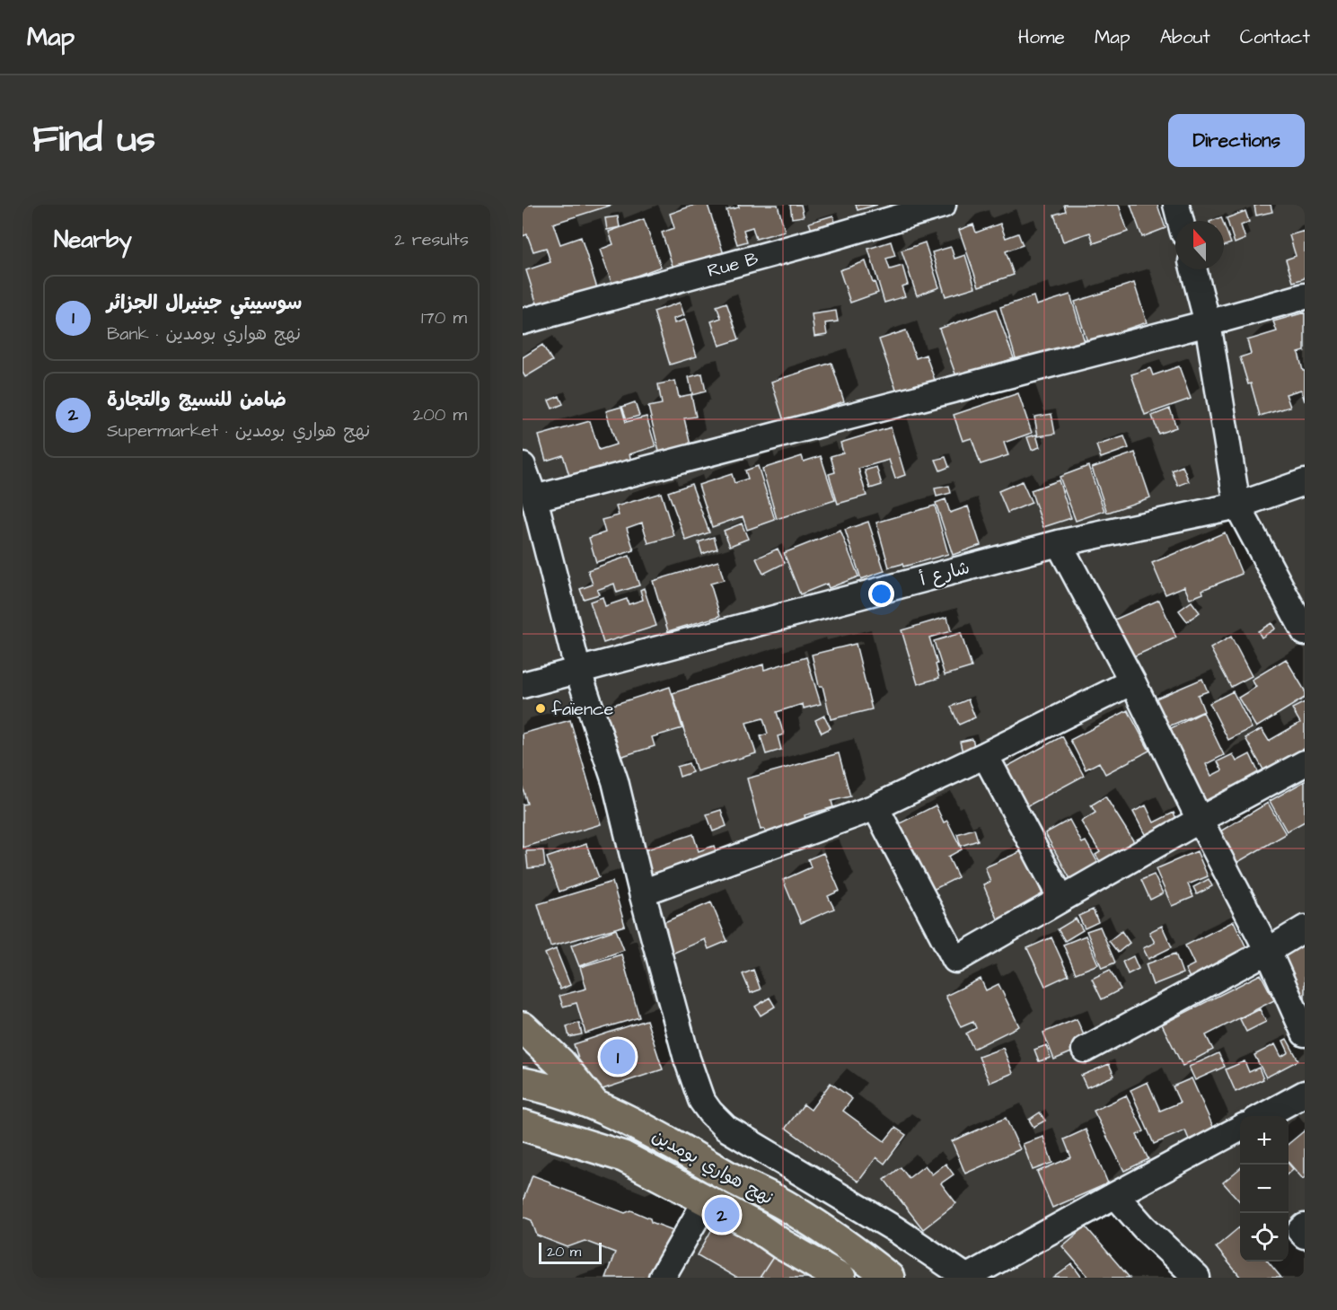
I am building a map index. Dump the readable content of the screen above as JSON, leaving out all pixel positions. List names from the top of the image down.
{
  "streets": {
    "main road": ["نهج هواري بومدين"],
    "street": ["Rue B", "شارع أ"]
  },
  "places": ["faïence"],
  "scale_bar": "20 m",
  "north": "top",
  "page": {
    "header": "Map",
    "nav": [
      "Home",
      "Map",
      "About",
      "Contact"
    ],
    "title": "Find us",
    "buttons": "Directions",
    "heading": ["Nearby", "2 results"],
    "list": [
      {
        "mark": "1",
        "name": "سوسييتي جينيرال الجزائر",
        "note": "Bank · نهج هواري بومدين",
        "value": "170 m"
      },
      {
        "mark": "2",
        "name": "ضامن للنسيج والتجارة",
        "note": "Supermarket · نهج هواري بومدين",
        "value": "200 m"
      }
    ],
    "pins": ["1", "2"],
    "map_buttons": ["+", "−"],
    "scale": "20 m"
  }
}
